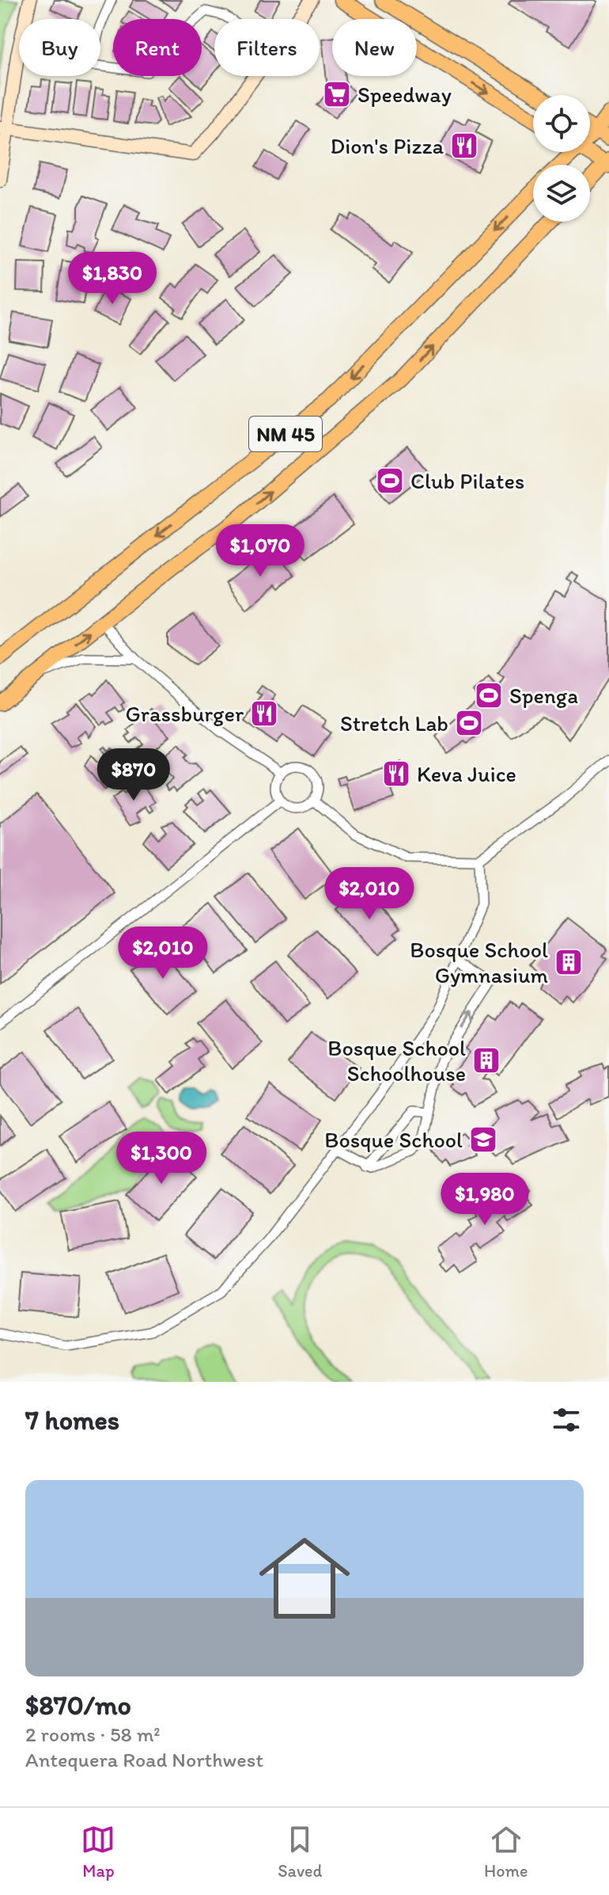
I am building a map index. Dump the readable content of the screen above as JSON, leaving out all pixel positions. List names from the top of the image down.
{
  "streets": {
    "main road": ["NM 45"]
  },
  "places": {
    "supermarket": ["Speedway"],
    "restaurant": ["Dion's Pizza", "Grassburger", "Keva Juice"],
    "sports": ["Club Pilates", "Spenga", "Stretch Lab"],
    "building": ["Bosque School Gymnasium", "Bosque School Schoolhouse"],
    "school or university": ["Bosque School"]
  },
  "page": {
    "chip": [
      "Buy",
      "Rent",
      "Filters",
      "New"
    ],
    "price": [
      "$1,830",
      "$1,070",
      "$870",
      "$2,010",
      "$2,010",
      "$1,300",
      "$1,980"
    ],
    "heading": "7 homes",
    "list": [
      {
        "name": "$870/mo",
        "note": "2 rooms · 58 m² · Antequera Road Northwest"
      }
    ],
    "tabs": ["Map", "Saved", "Home"]
  }
}
